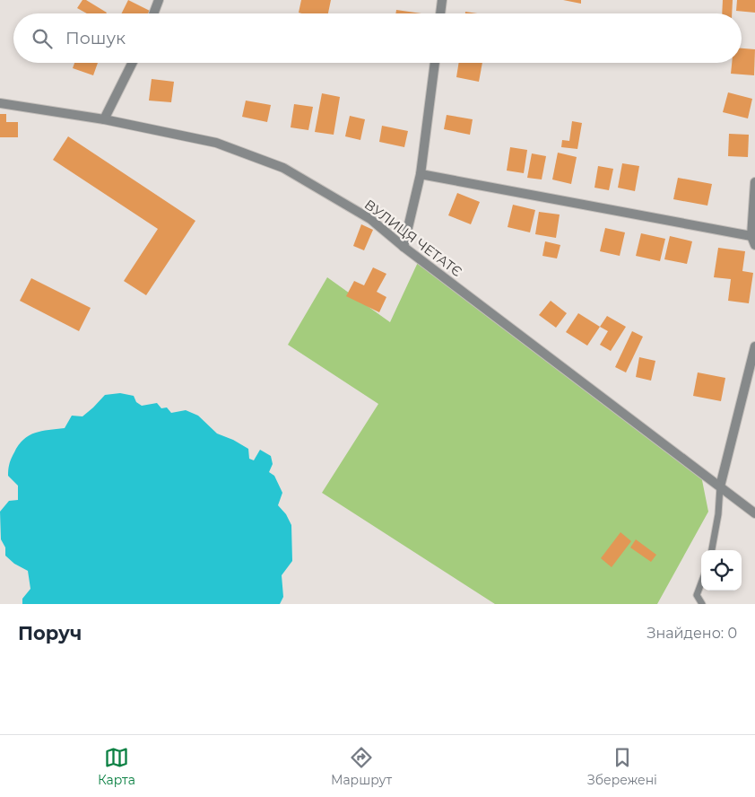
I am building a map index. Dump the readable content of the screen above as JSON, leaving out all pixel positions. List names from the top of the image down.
{
  "streets": {
    "street": ["ВУЛИЦЯ ЧЕТАТЄ"]
  },
  "page": {
    "search": "Пошук",
    "heading": ["Поруч", "Знайдено: 0"],
    "nav": ["Карта", "Маршрут", "Збережені"]
  }
}
